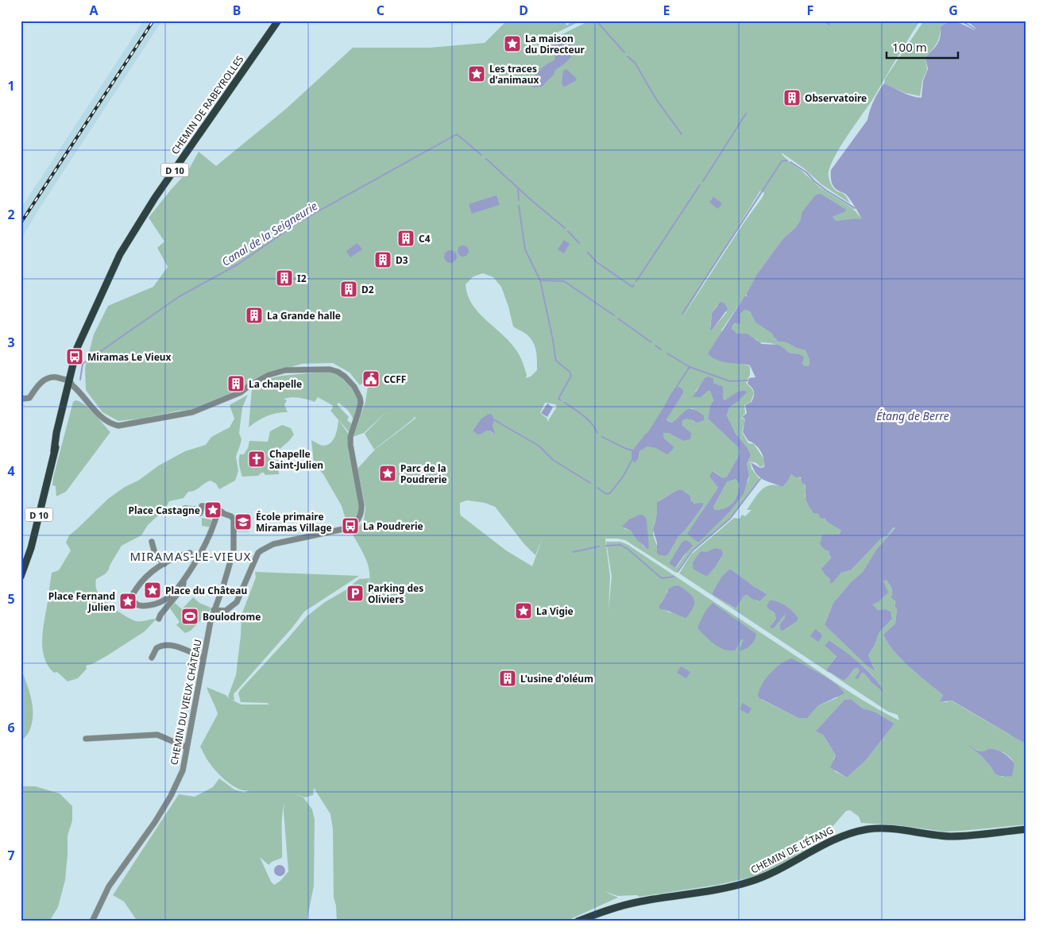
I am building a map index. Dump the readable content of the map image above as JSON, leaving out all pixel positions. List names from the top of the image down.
{
  "streets": {
    "main road": ["CHEMIN DE RABEYROLLES", "D 10", "CHEMIN DE L’ÉTANG"],
    "street": ["CHEMIN DU VIEUX CHÂTEAU"]
  },
  "districts": ["MIRAMAS-LE-VIEUX"],
  "water": ["Canal de la Seigneurie", "Étang de Berre"],
  "places": {
    "place": [
      "La maison du Directeur",
      "Les traces d'animaux",
      "Parc de la Poudrerie",
      "Place Castagne",
      "Place du Château",
      "Place Fernand Julien",
      "La Vigie"
    ],
    "building": [
      "Observatoire",
      "C4",
      "D3",
      "I2",
      "D2",
      "La Grande halle",
      "La chapelle",
      "L'usine d'oléum"
    ],
    "bus stop": ["Miramas Le Vieux", "La Poudrerie"],
    "public building": ["CCFF"],
    "church": ["Chapelle Saint-Julien"],
    "school or university": ["École primaire Miramas Village"],
    "parking": ["Parking des Oliviers"],
    "sports": ["Boulodrome"]
  },
  "scale_bar": "100 m",
  "grid": {
    "columns": [
      "A",
      "B",
      "C",
      "D",
      "E",
      "F",
      "G"
    ],
    "rows": [
      "1",
      "2",
      "3",
      "4",
      "5",
      "6",
      "7"
    ]
  }
}
